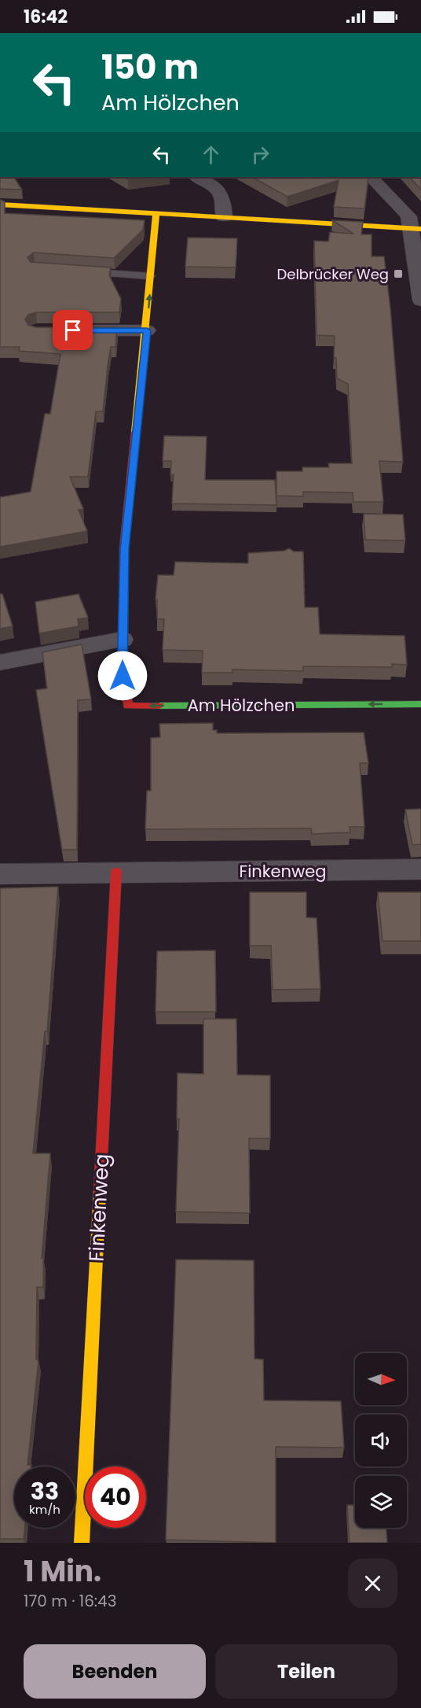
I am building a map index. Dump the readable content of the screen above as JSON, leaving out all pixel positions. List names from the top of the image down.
{
  "streets": {
    "street": ["Am Hölzchen", "Finkenweg"]
  },
  "places": {
    "transit": ["Delbrücker Weg"]
  },
  "north": "right",
  "page": {
    "status": "16:42",
    "turn": ["150 m", "Am Hölzchen"],
    "speed": "33 km/h",
    "limit": "40",
    "heading": ["1 Min.", "170 m · 16:43"],
    "buttons": ["Beenden", "Teilen"]
  }
}
